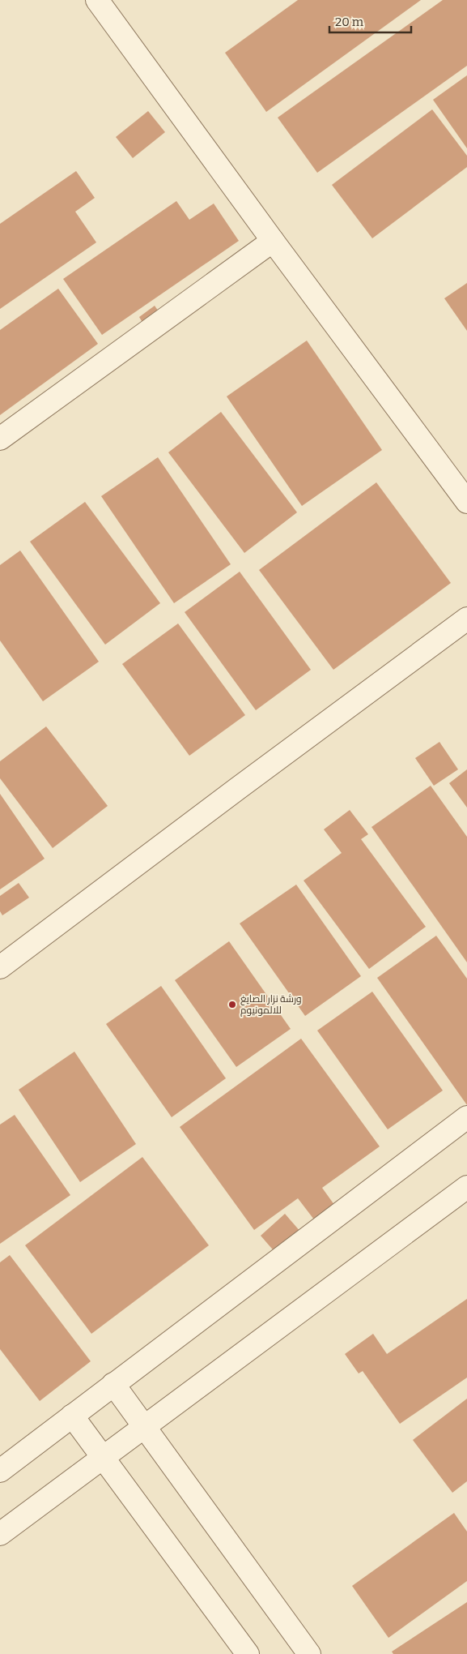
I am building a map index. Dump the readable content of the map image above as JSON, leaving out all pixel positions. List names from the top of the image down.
{
  "places": ["ورشة نزار الصايغ للالمونيوم"],
  "scale_bar": "20 m"
}
